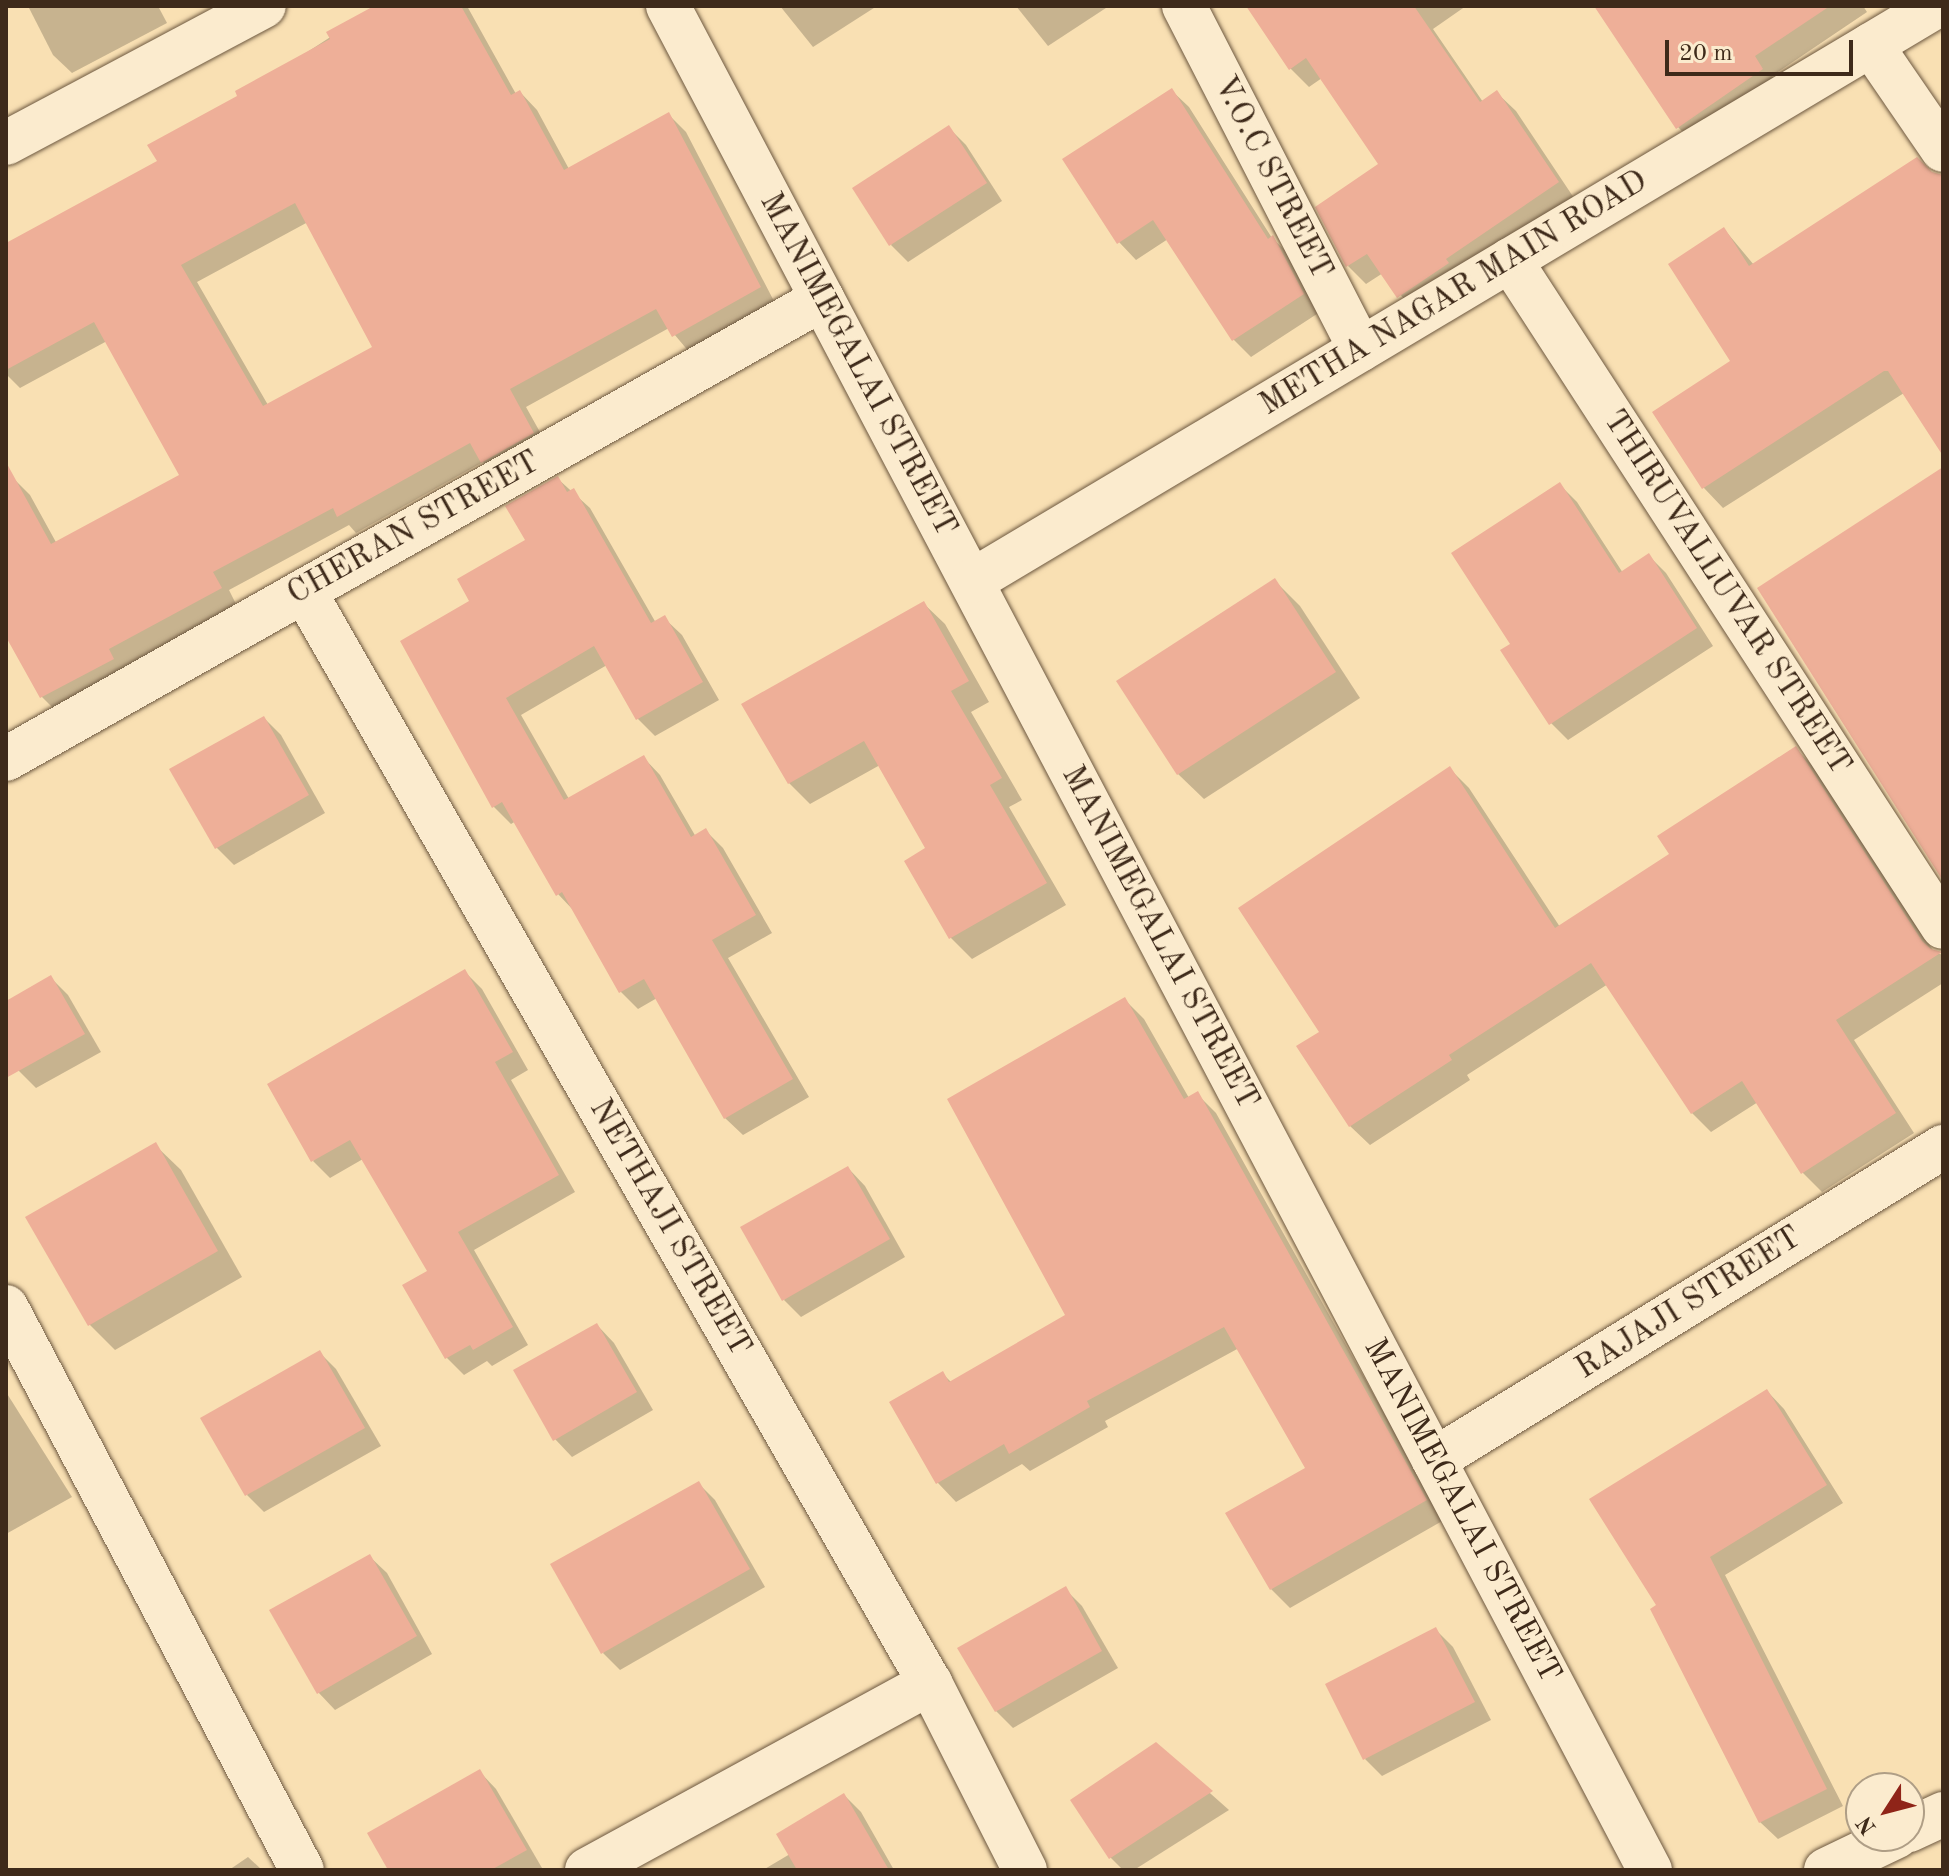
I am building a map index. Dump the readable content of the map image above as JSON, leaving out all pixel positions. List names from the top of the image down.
{
  "streets": {
    "street": [
      "V.O.C STREET",
      "METHA NAGAR MAIN ROAD",
      "MANIMEGALAI STREET",
      "CHERAN STREET",
      "THIRUVALLUVAR STREET",
      "NETHAJI STREET",
      "RAJAJI STREET"
    ]
  },
  "crossings": [
    ["V.O.C STREET", "METHA NAGAR MAIN ROAD"],
    ["METHA NAGAR MAIN ROAD", "MANIMEGALAI STREET"],
    ["METHA NAGAR MAIN ROAD", "THIRUVALLUVAR STREET"],
    ["MANIMEGALAI STREET", "CHERAN STREET"],
    ["MANIMEGALAI STREET", "RAJAJI STREET"],
    ["CHERAN STREET", "NETHAJI STREET"]
  ],
  "scale_bar": "20 m",
  "north": "bottom left"
}
